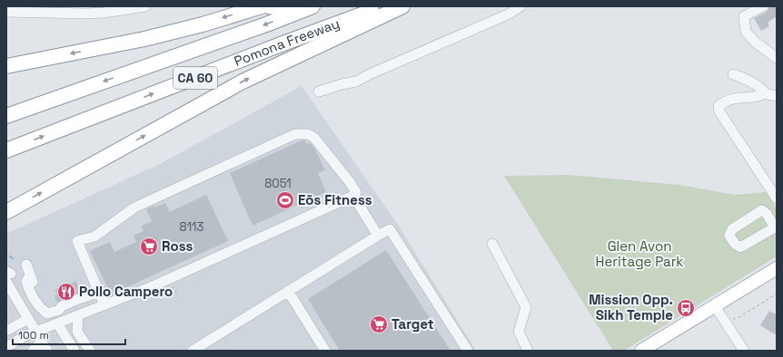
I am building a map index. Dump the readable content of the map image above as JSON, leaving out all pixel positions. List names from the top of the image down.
{
  "streets": {
    "highway": ["Pomona Freeway", "CA 60"]
  },
  "parks": ["Glen Avon Heritage Park"],
  "places": {
    "sports": ["Eōs Fitness"],
    "supermarket": ["Ross", "Target"],
    "restaurant": ["Pollo Campero"],
    "bus stop": ["Mission Opp. Sikh Temple"]
  },
  "house_numbers": ["8051", "8113"],
  "scale_bar": "100 m"
}
